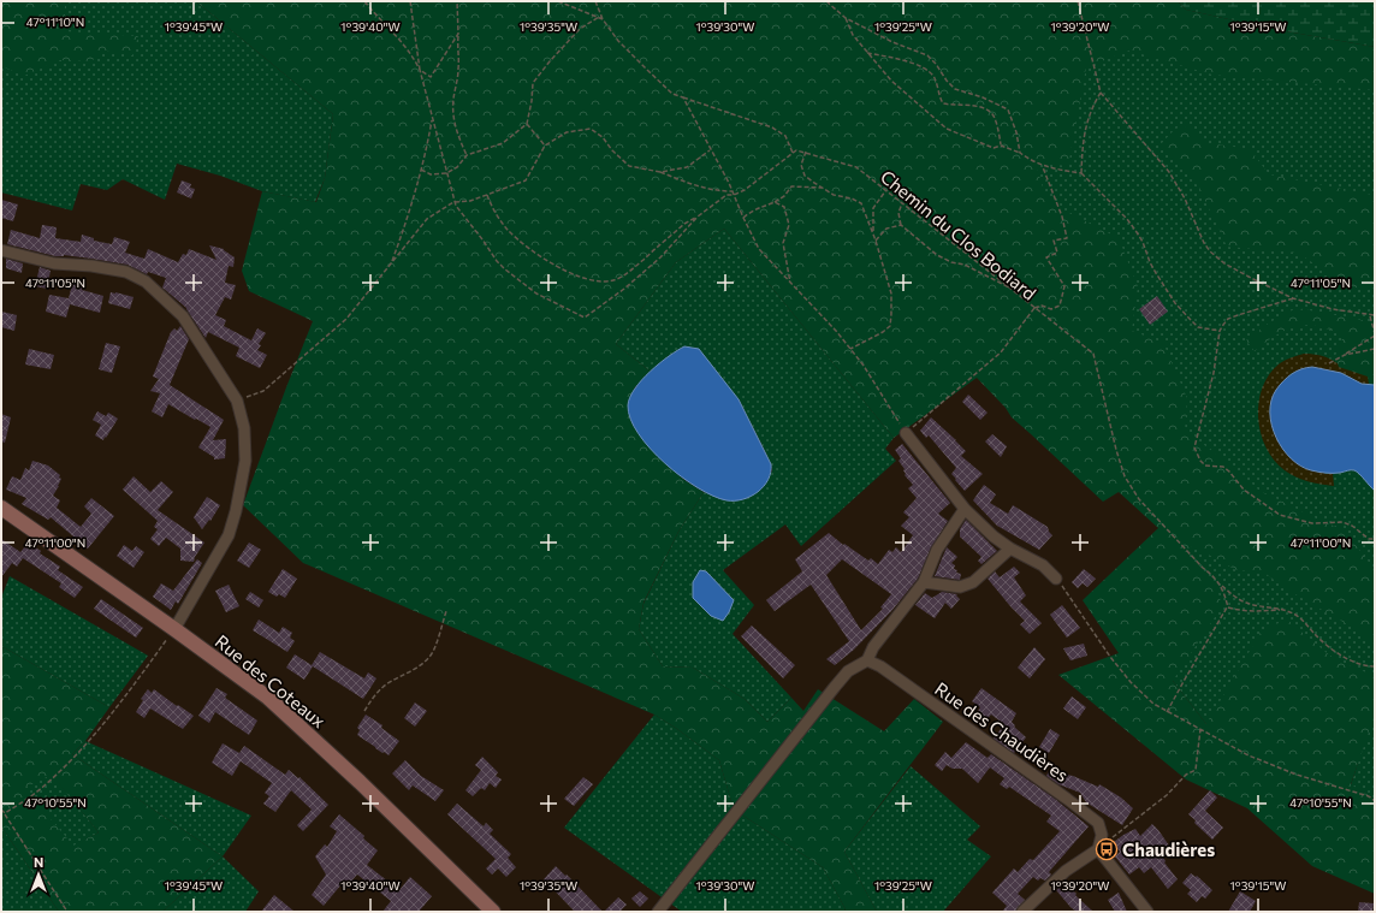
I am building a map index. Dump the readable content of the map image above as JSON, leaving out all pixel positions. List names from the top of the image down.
{
  "streets": {
    "street": ["Rue des Coteaux", "Rue des Chaudières"],
    "path": ["Chemin du Clos Bodiard"]
  },
  "places": {
    "bus stop": ["Chaudières"]
  },
  "north": "top",
  "coordinates": [
    "47°11'10\"N",
    "1°39'45\"W",
    "1°39'40\"W",
    "1°39'35\"W",
    "1°39'30\"W",
    "1°39'25\"W",
    "1°39'20\"W",
    "1°39'15\"W",
    "47°11'05\"N",
    "47°11'00\"N",
    "47°10'55\"N"
  ]
}
